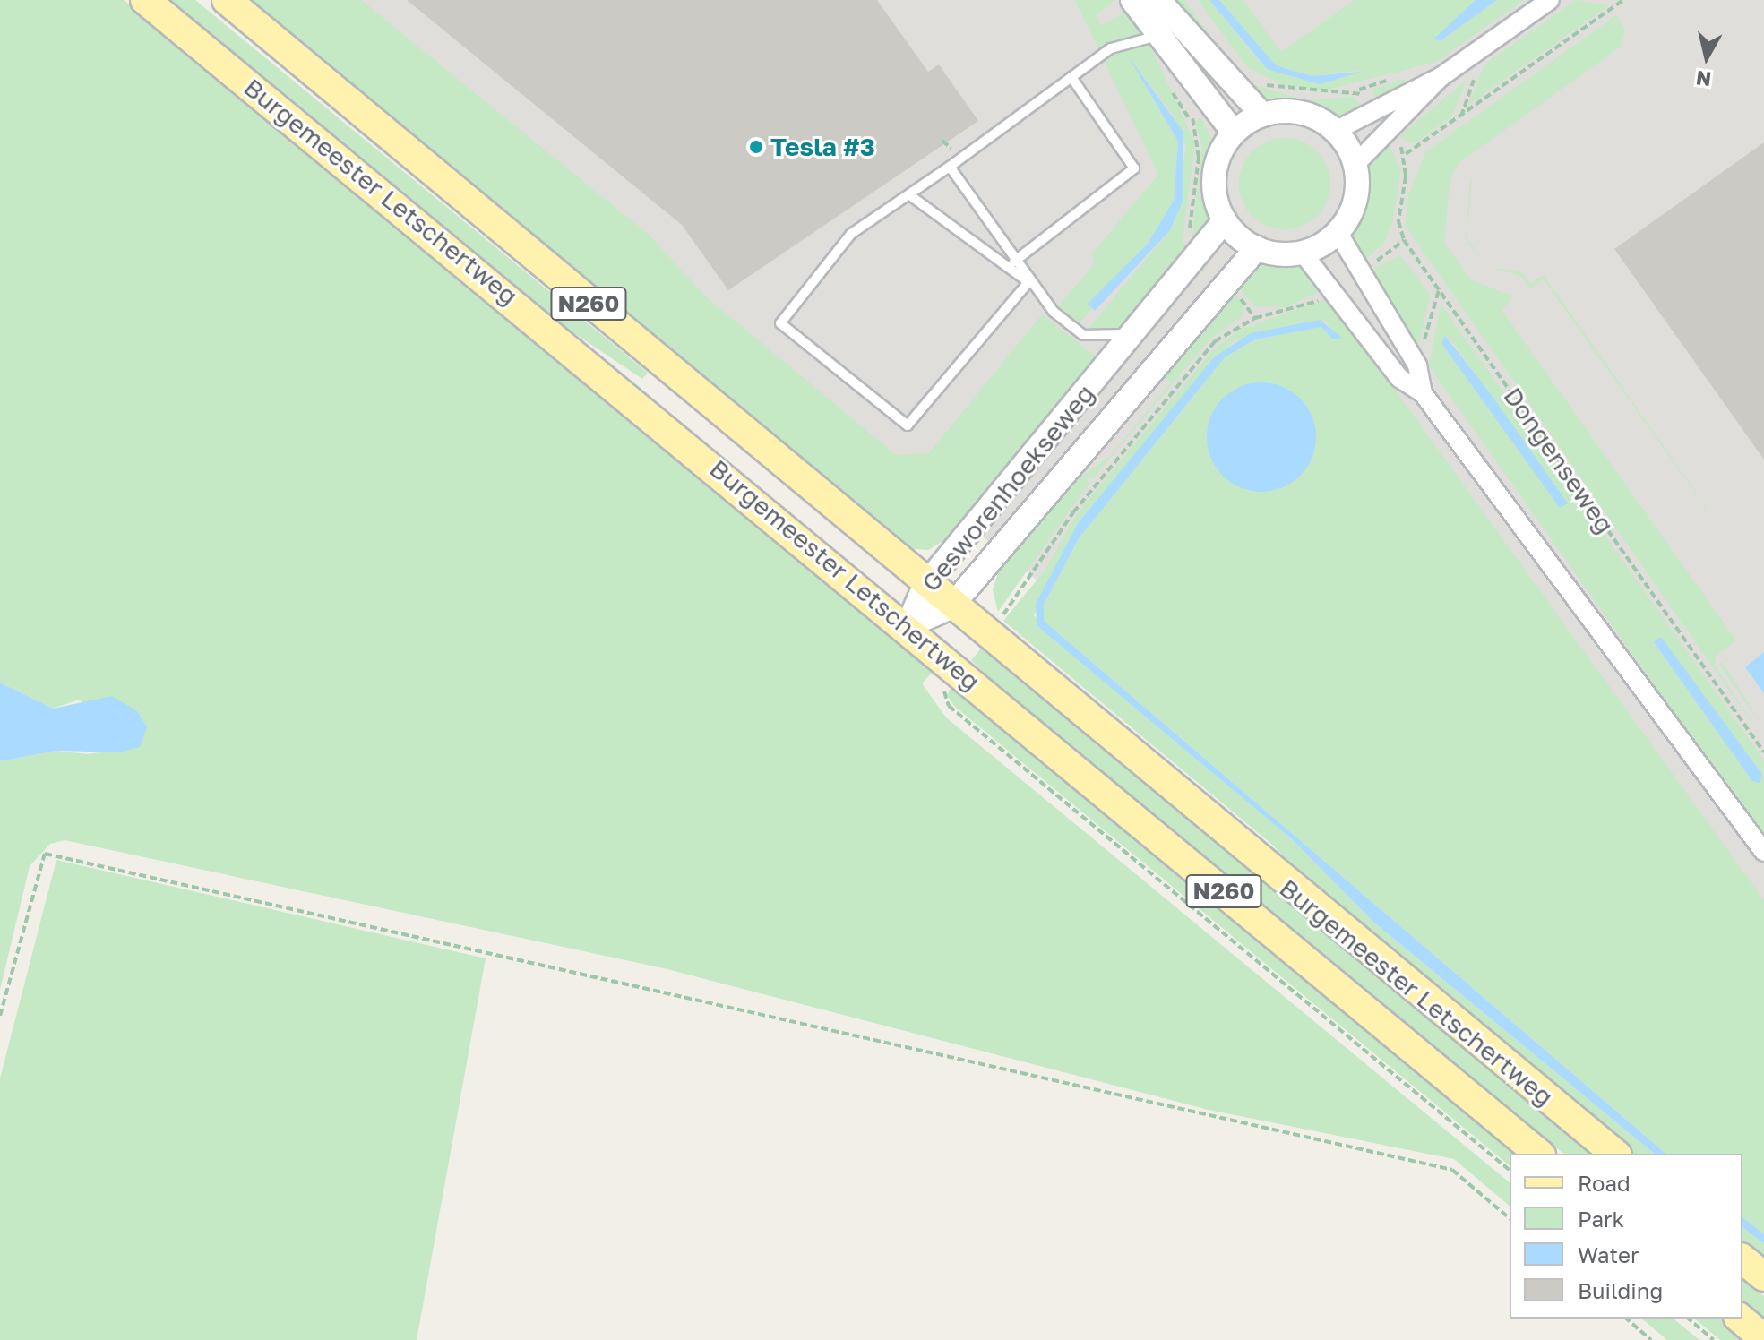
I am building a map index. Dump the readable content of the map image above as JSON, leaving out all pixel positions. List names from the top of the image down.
{
  "streets": {
    "main road": ["Burgemeester Letschertweg", "N260"],
    "street": ["Gesworenhoekseweg"],
    "path": ["Dongenseweg"]
  },
  "crossings": [
    ["Burgemeester Letschertweg", "Gesworenhoekseweg"]
  ],
  "places": ["Tesla #3"],
  "legend": [
    "Road",
    "Park",
    "Water",
    "Building"
  ],
  "north": "bottom"
}
